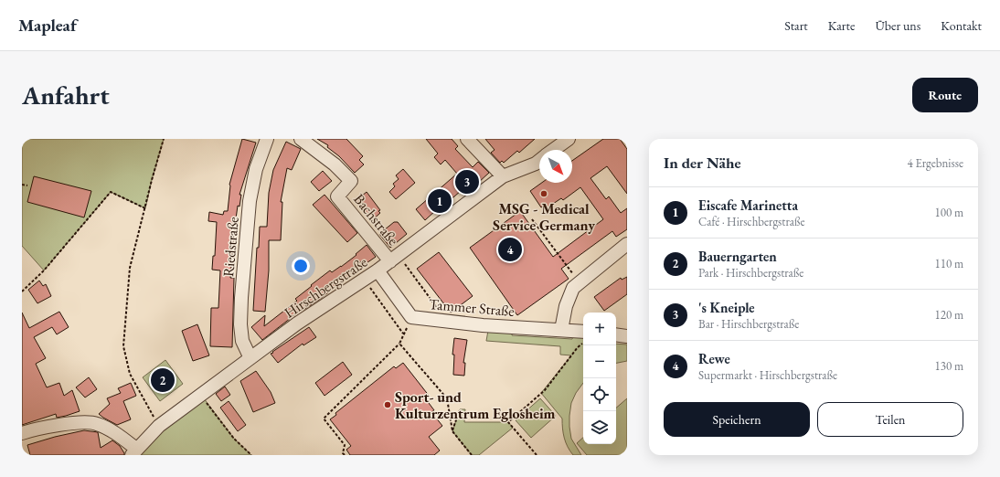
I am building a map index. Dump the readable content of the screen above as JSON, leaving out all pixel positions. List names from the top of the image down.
{
  "streets": {
    "street": [
      "Bachstraße",
      "Riedstraße",
      "Hirschbergstraße",
      "Tammer Straße"
    ]
  },
  "crossings": [
    ["Bachstraße", "Hirschbergstraße"],
    ["Riedstraße", "Hirschbergstraße"],
    ["Hirschbergstraße", "Tammer Straße"]
  ],
  "places": ["MSG - Medical Service Germany", "Sport- und Kulturzentrum Eglosheim"],
  "north": "bottom right",
  "page": {
    "header": "Mapleaf",
    "nav": [
      "Start",
      "Karte",
      "Über uns",
      "Kontakt"
    ],
    "buttons": [
      "Route",
      ["Speichern", "Teilen"]
    ],
    "title": "Anfahrt",
    "heading": ["In der Nähe", "4 Ergebnisse"],
    "pins": [
      "3",
      "1",
      "4",
      "2"
    ],
    "list": [
      {
        "mark": "1",
        "name": "Eiscafe Marinetta",
        "note": "Café · Hirschbergstraße",
        "value": "100 m"
      },
      {
        "mark": "2",
        "name": "Bauerngarten",
        "note": "Park · Hirschbergstraße",
        "value": "110 m"
      },
      {
        "mark": "3",
        "name": "'s Kneiple",
        "note": "Bar · Hirschbergstraße",
        "value": "120 m"
      },
      {
        "mark": "4",
        "name": "Rewe",
        "note": "Supermarkt · Hirschbergstraße",
        "value": "130 m"
      }
    ],
    "map_buttons": ["+", "−"]
  }
}
